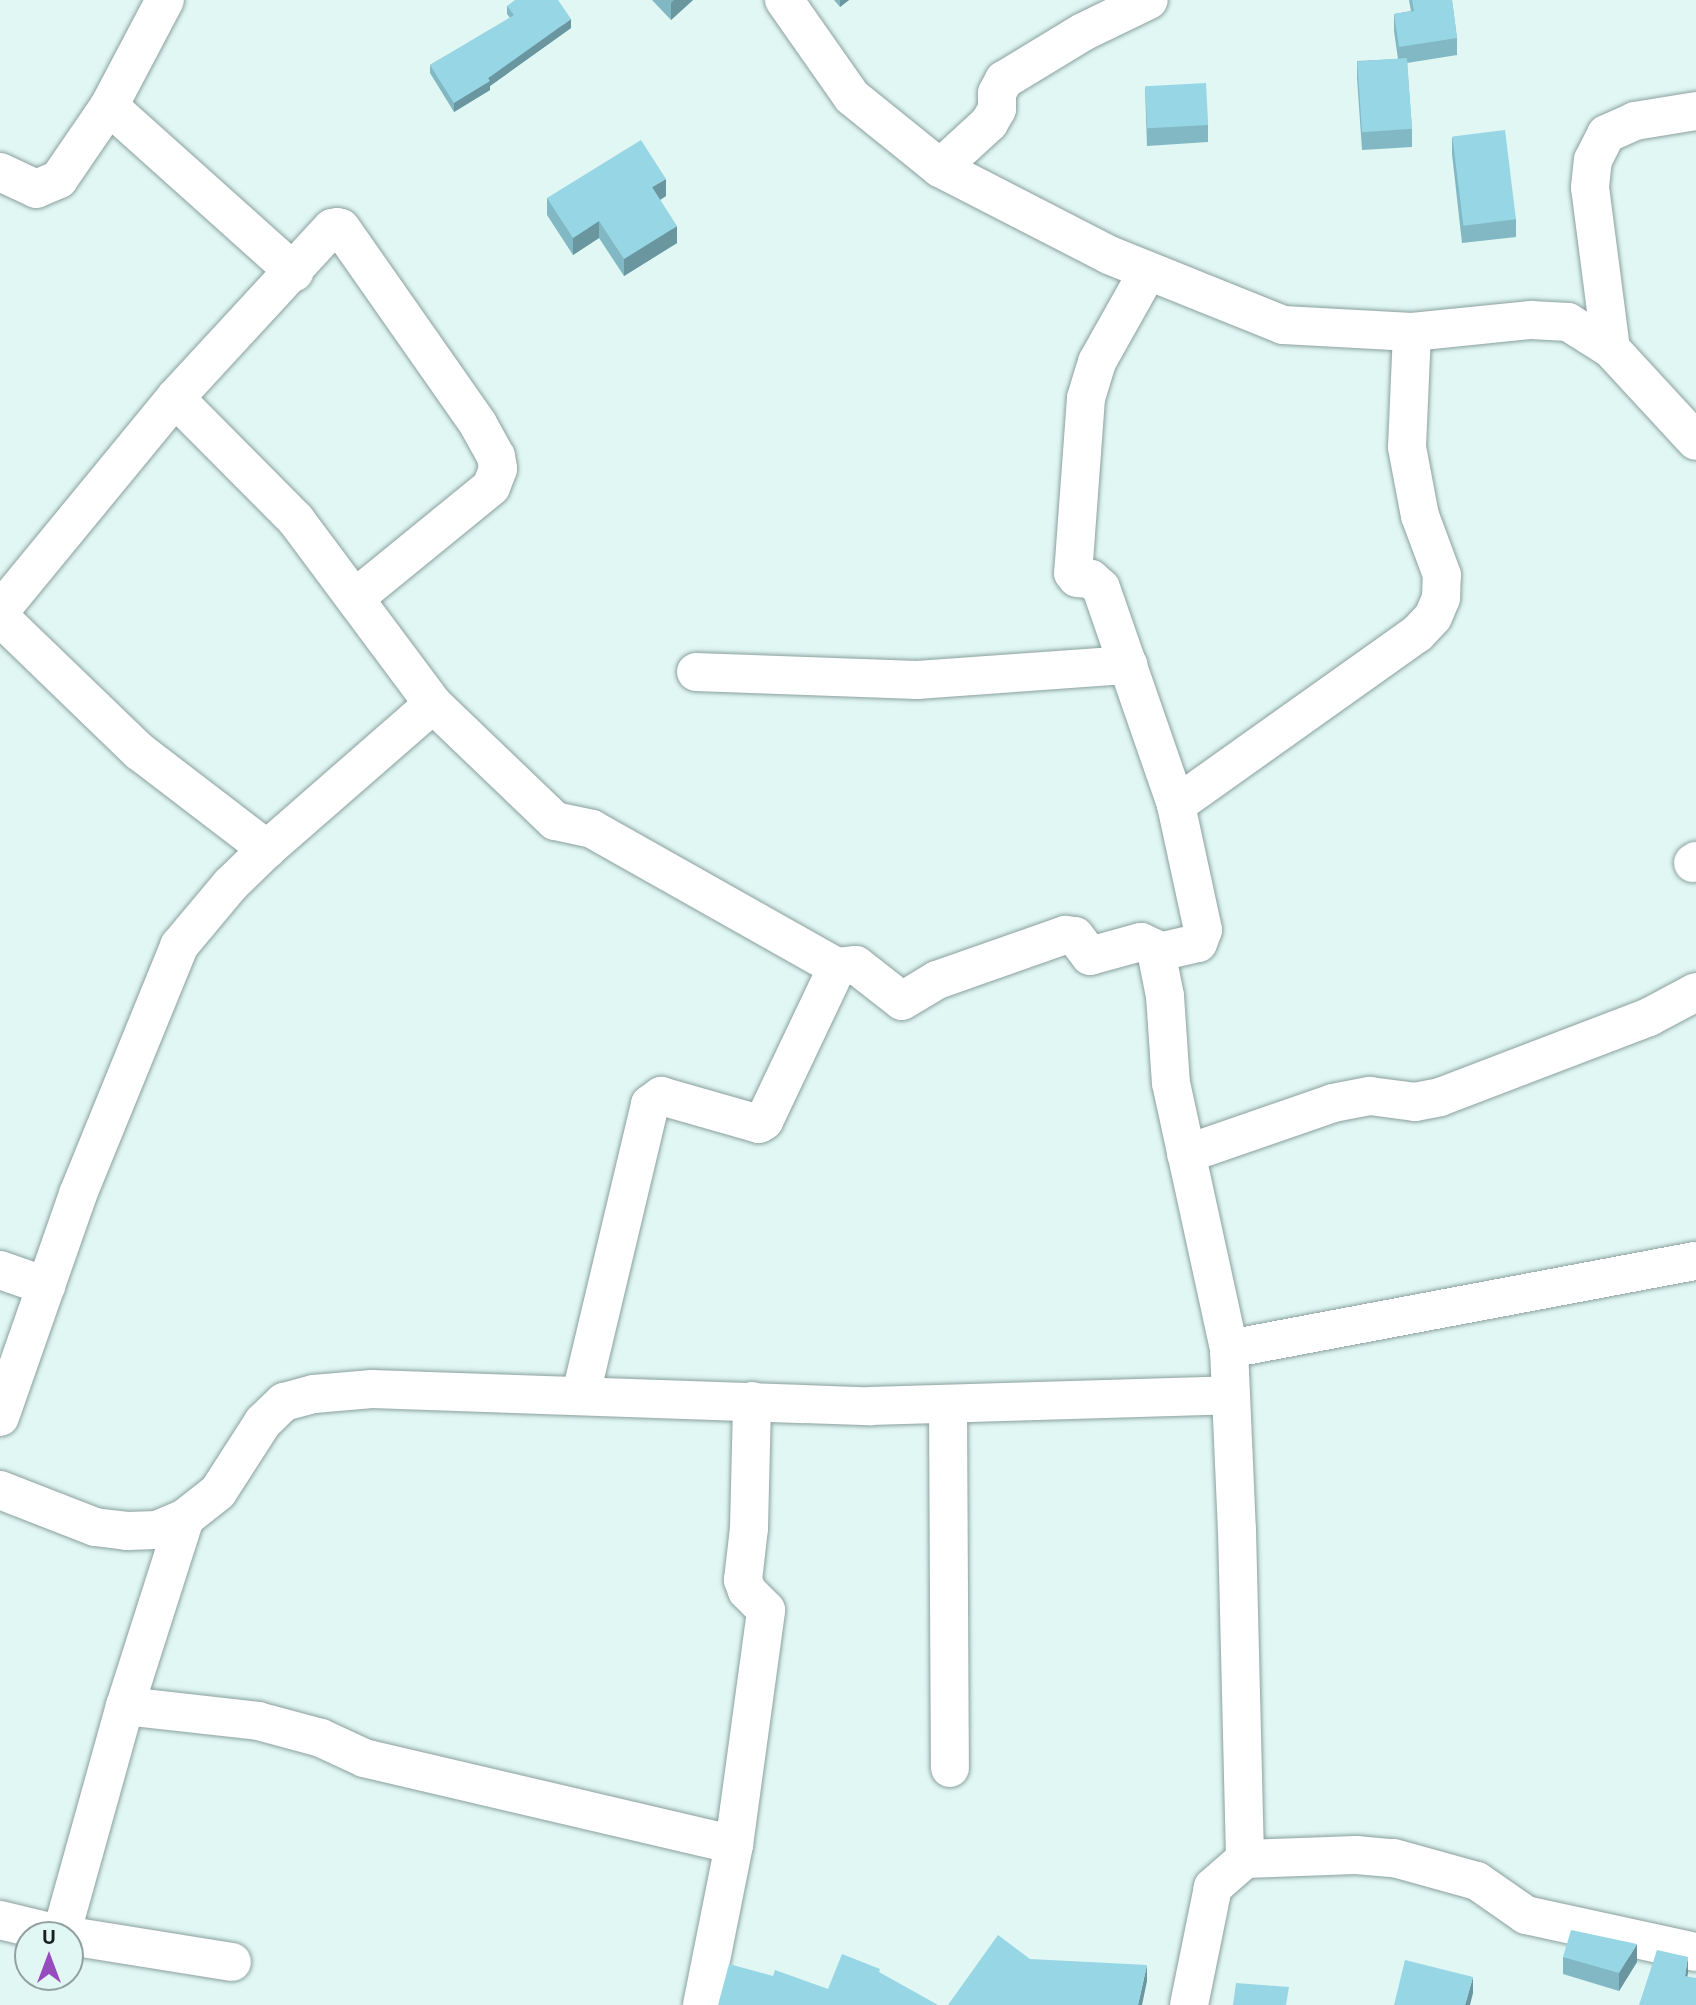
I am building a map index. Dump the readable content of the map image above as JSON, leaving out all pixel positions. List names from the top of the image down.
{
  "north": "top"
}
